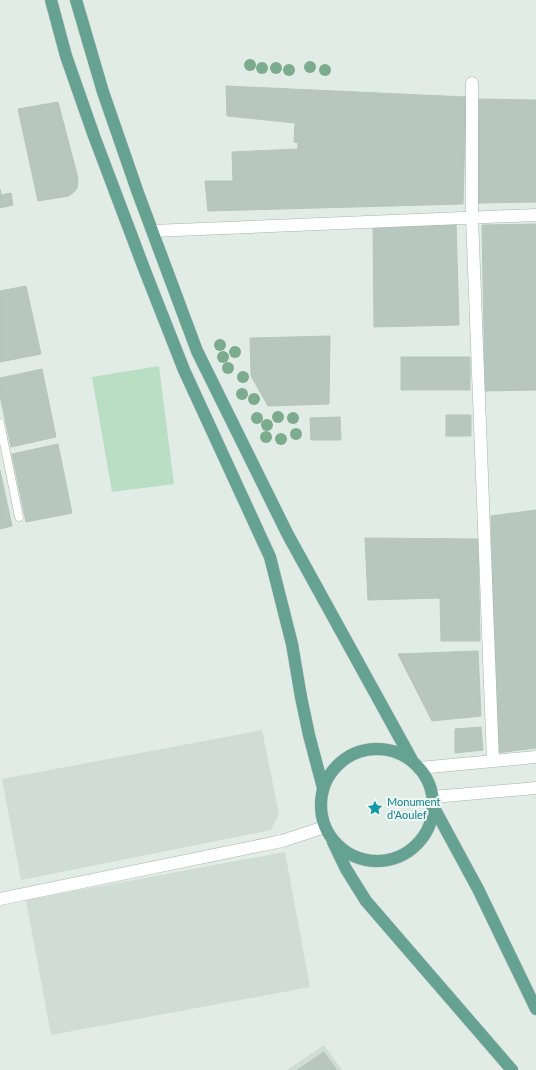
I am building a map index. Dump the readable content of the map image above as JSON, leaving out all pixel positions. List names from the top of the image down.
{
  "places": {
    "place": ["Monument d'Aoulef"]
  }
}
